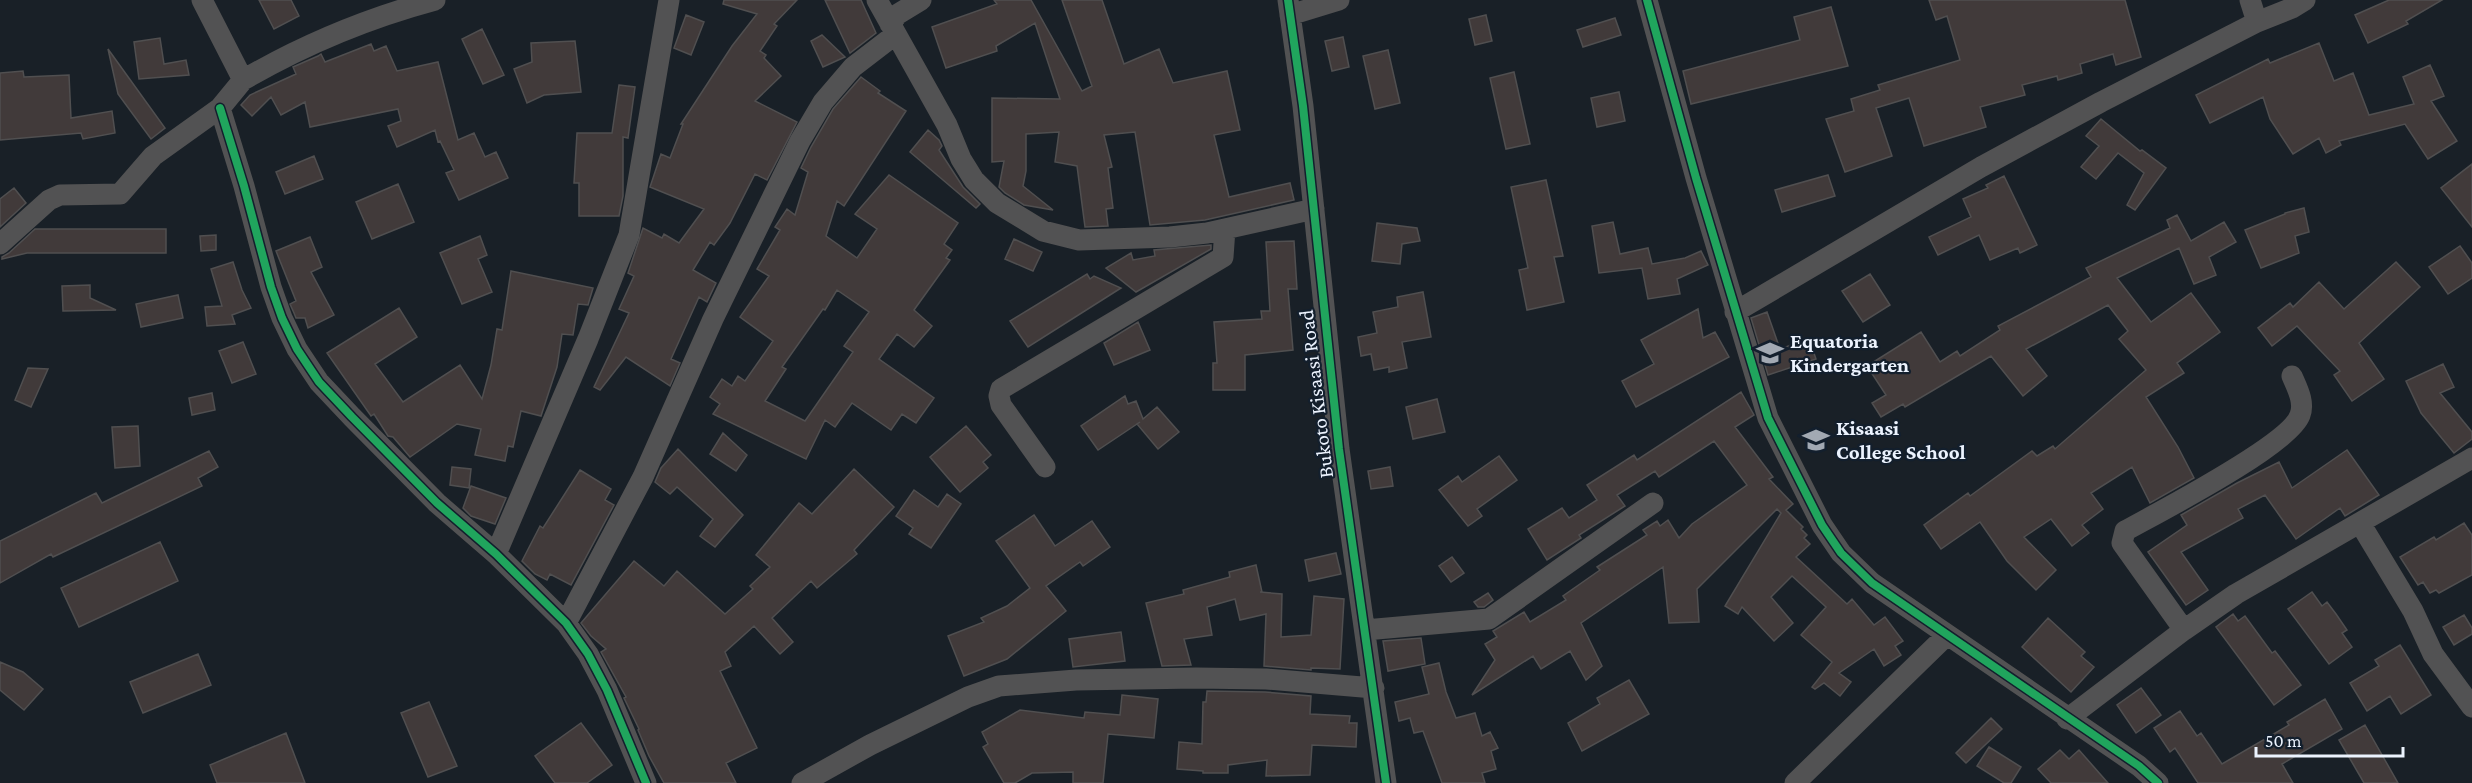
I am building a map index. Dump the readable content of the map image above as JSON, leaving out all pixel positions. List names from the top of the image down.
{
  "streets": {
    "street": ["Bukoto Kisaasi Road"]
  },
  "places": {
    "school or university": ["Equatoria Kindergarten", "Kisaasi College School"]
  },
  "scale_bar": "50 m"
}
